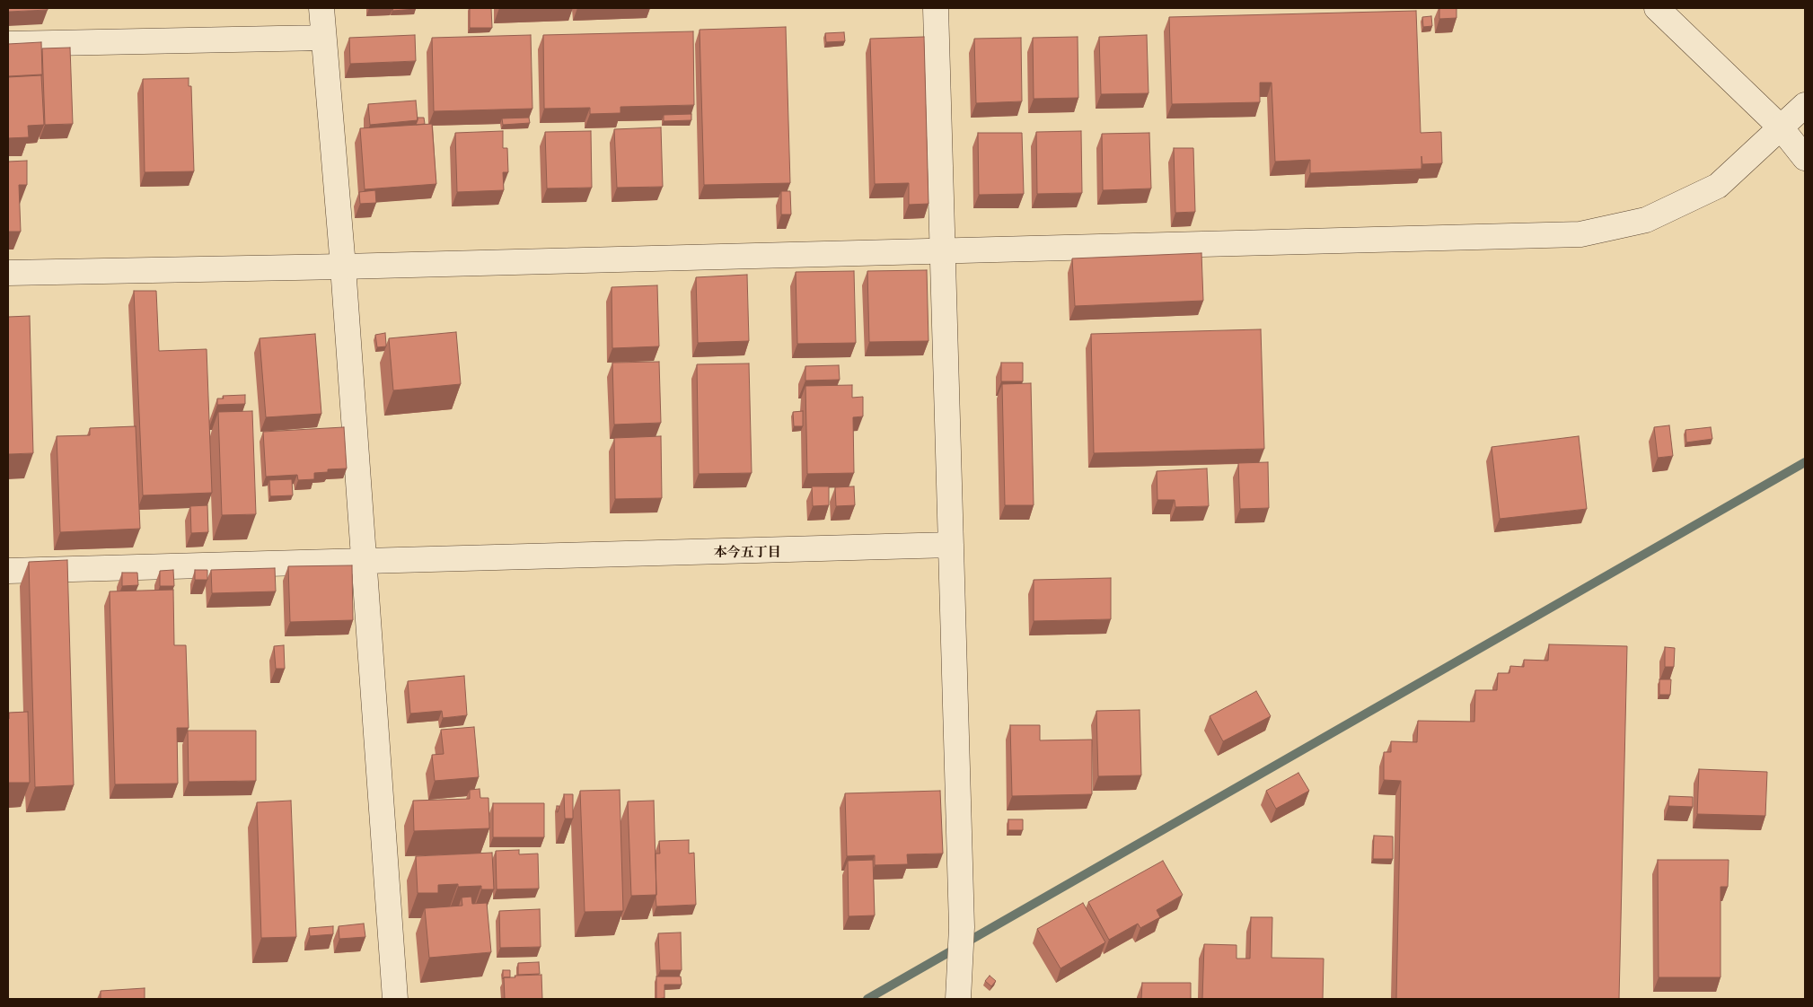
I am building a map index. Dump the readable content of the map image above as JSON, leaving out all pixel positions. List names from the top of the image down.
{
  "districts": ["本今五丁目"]
}
